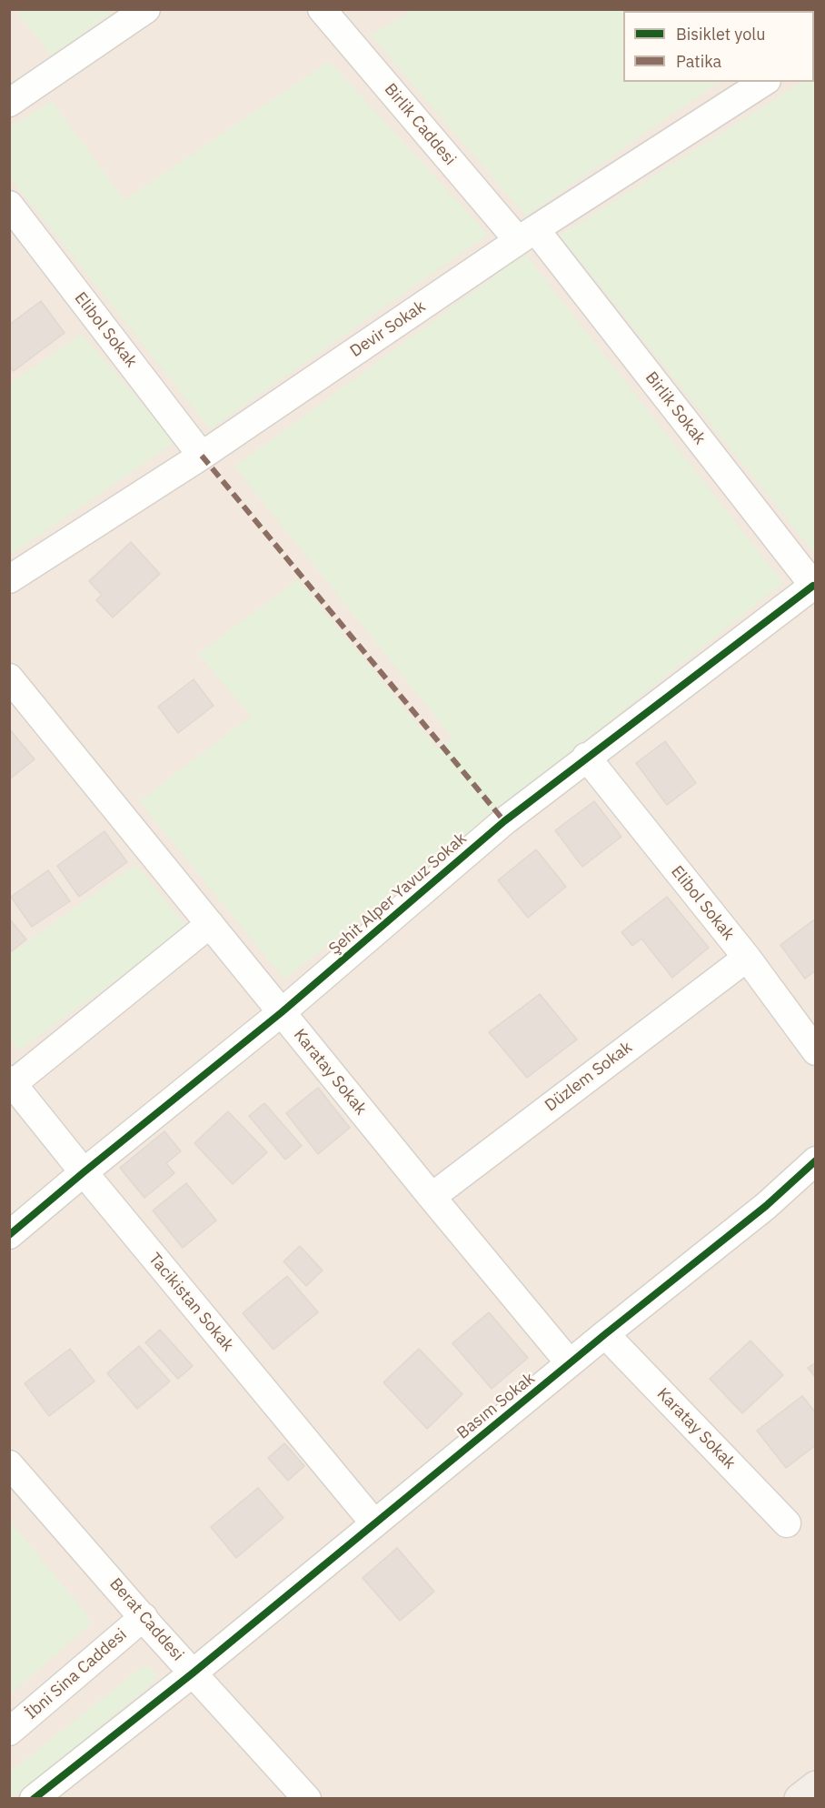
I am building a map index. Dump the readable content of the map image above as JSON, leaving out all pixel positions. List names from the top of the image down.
{
  "streets": {
    "street": [
      "Birlik Caddesi",
      "Devir Sokak",
      "Elibol Sokak",
      "Birlik Sokak",
      "Şehit Alper Yavuz Sokak",
      "Karatay Sokak",
      "Düzlem Sokak",
      "Tacikistan Sokak",
      "Basım Sokak",
      "Berat Caddesi",
      "İbni Sina Caddesi"
    ]
  },
  "crossings": [
    ["Birlik Caddesi", "Devir Sokak"],
    ["Birlik Caddesi", "Birlik Sokak"],
    ["Devir Sokak", "Elibol Sokak"],
    ["Devir Sokak", "Birlik Sokak"],
    ["Elibol Sokak", "Şehit Alper Yavuz Sokak"],
    ["Elibol Sokak", "Düzlem Sokak"],
    ["Birlik Sokak", "Şehit Alper Yavuz Sokak"],
    ["Şehit Alper Yavuz Sokak", "Karatay Sokak"],
    ["Şehit Alper Yavuz Sokak", "Tacikistan Sokak"],
    ["Karatay Sokak", "Düzlem Sokak"],
    ["Karatay Sokak", "Basım Sokak"],
    ["Tacikistan Sokak", "Basım Sokak"],
    ["Basım Sokak", "Berat Caddesi"],
    ["Berat Caddesi", "İbni Sina Caddesi"]
  ],
  "legend": ["Bisiklet yolu", "Patika"]
}
